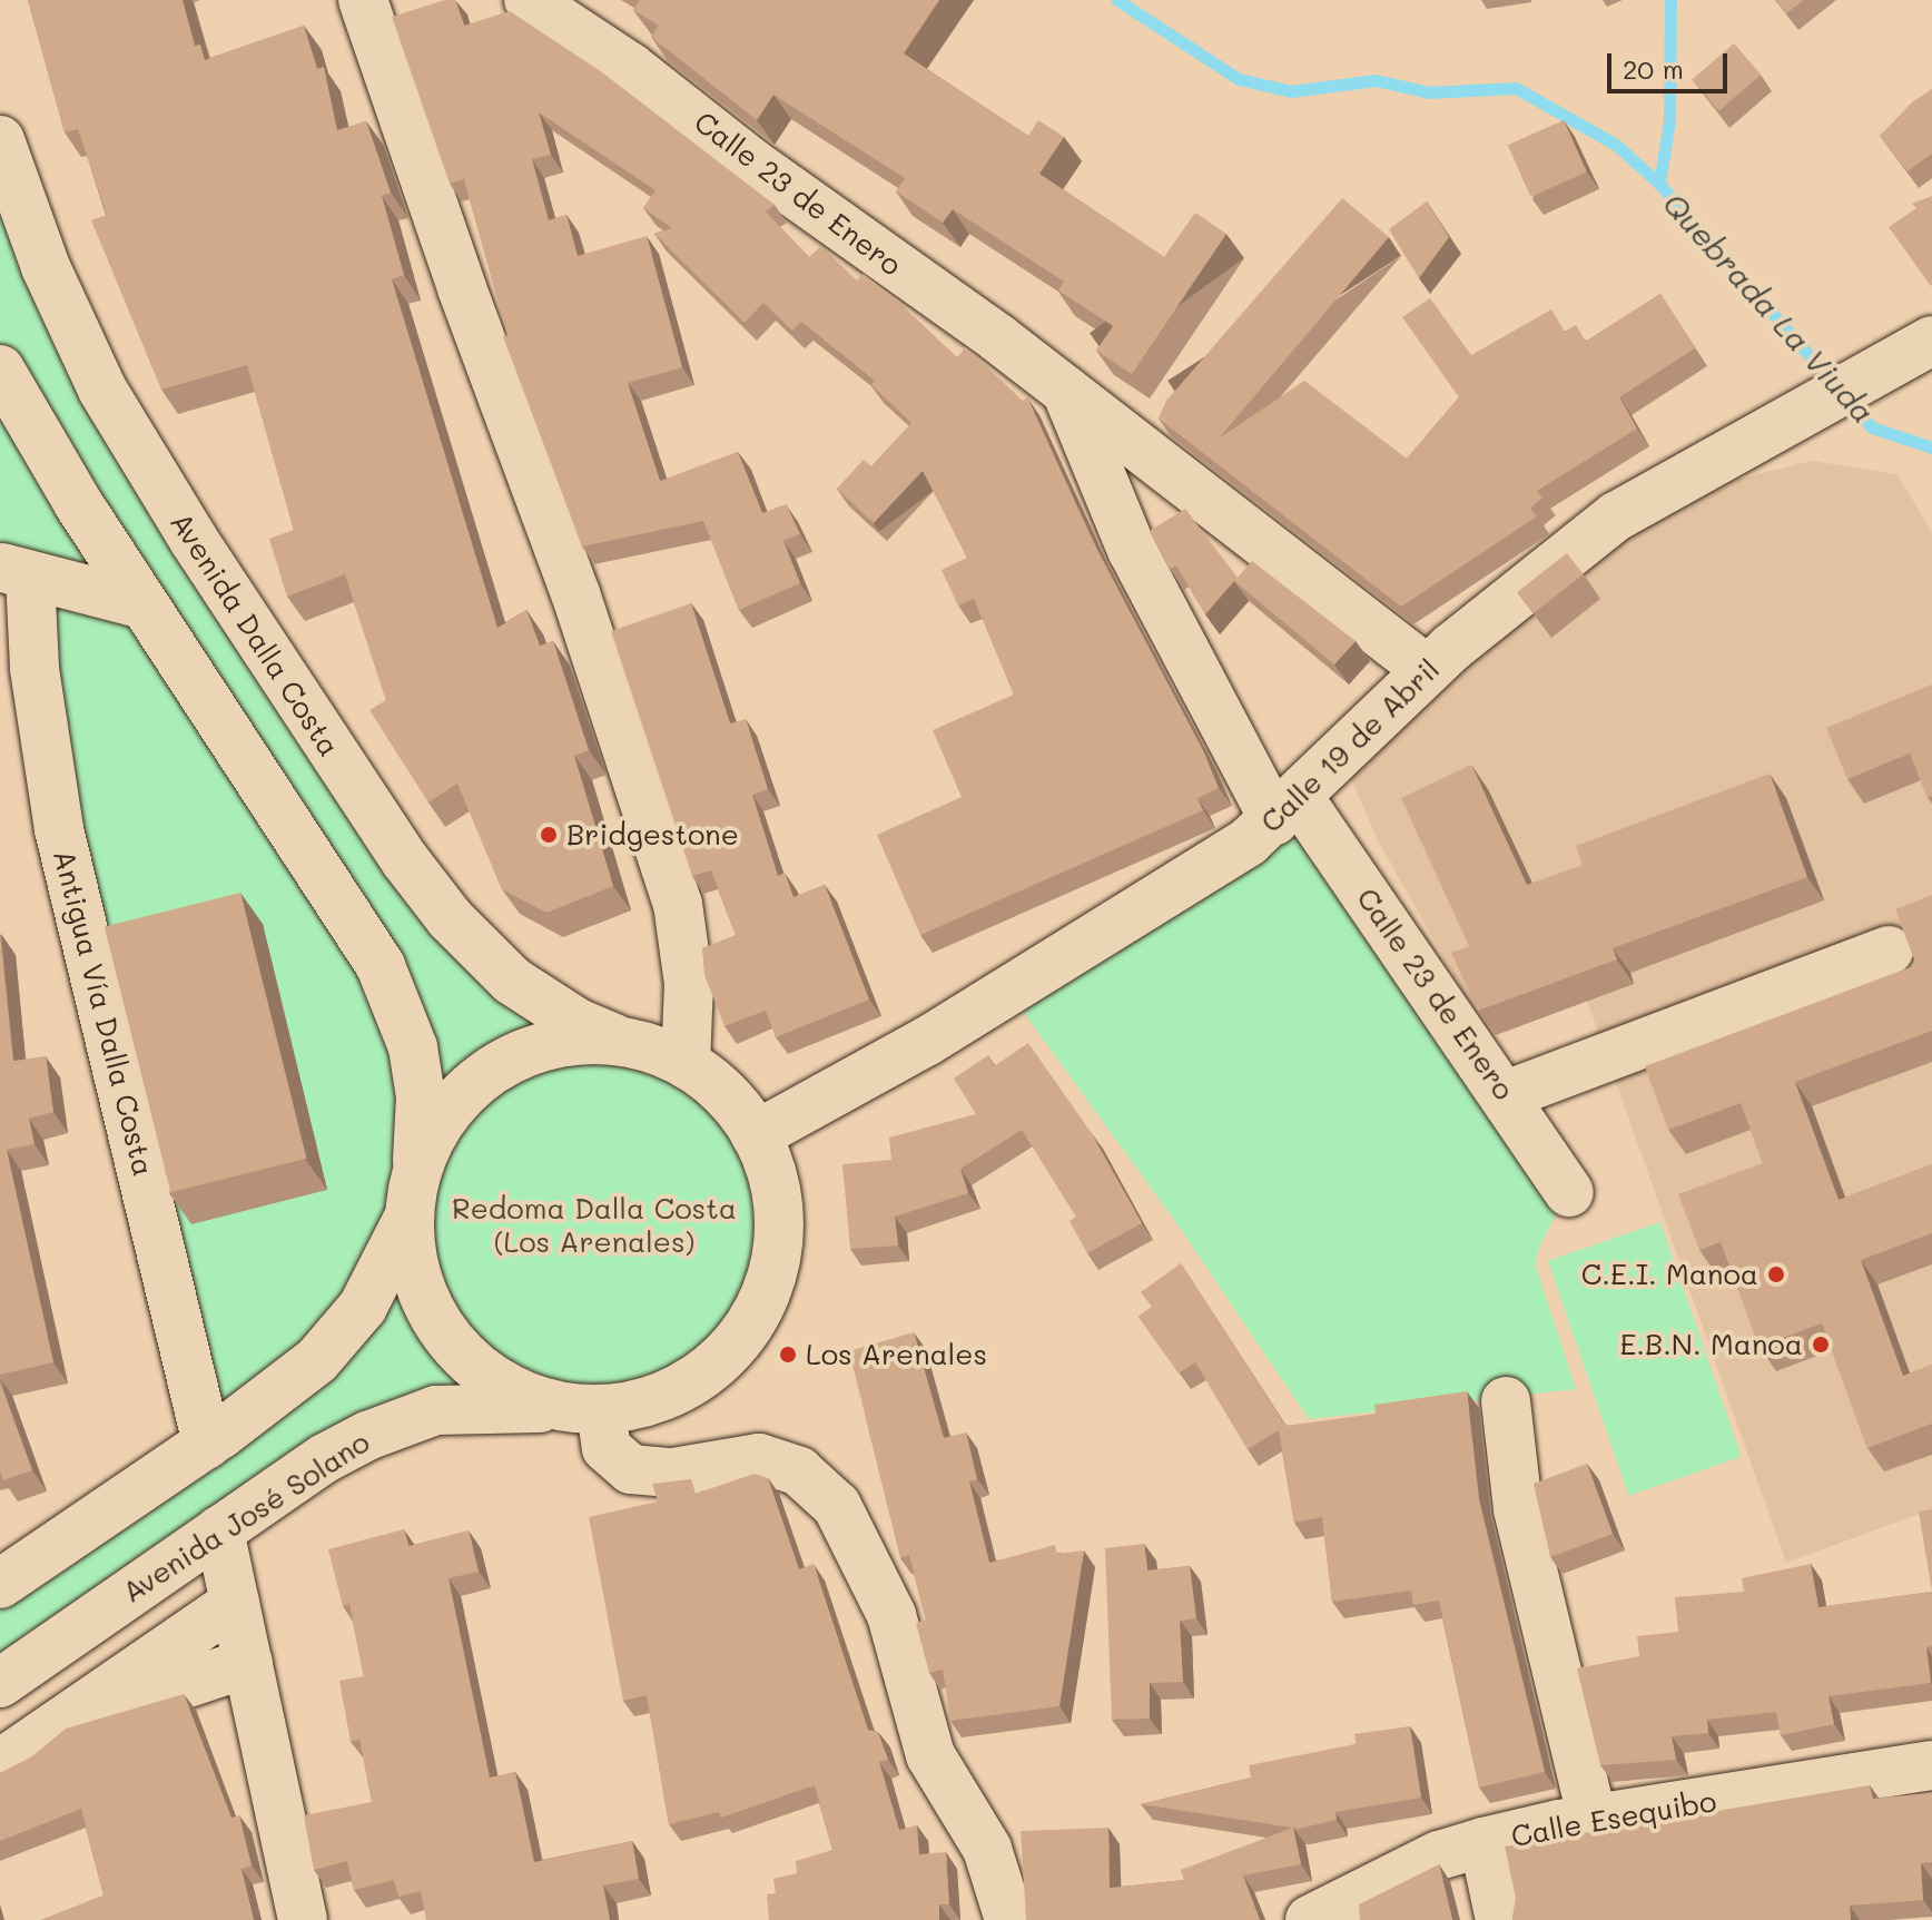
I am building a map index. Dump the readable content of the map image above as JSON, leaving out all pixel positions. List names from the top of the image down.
{
  "streets": {
    "street": [
      "Calle 23 de Enero",
      "Avenida Dalla Costa",
      "Calle 19 de Abril",
      "Antigua Vía Dalla Costa",
      "Avenida José Solano",
      "Calle Esequibo"
    ]
  },
  "crossings": [
    ["Calle 23 de Enero", "Calle 19 de Abril"],
    ["Calle 19 de Abril", "Avenida José Solano"]
  ],
  "water": ["Quebrada La Viuda"],
  "parks": ["Redoma Dalla Costa (Los Arenales)"],
  "places": [
    "Bridgestone",
    "C.E.I. Manoa",
    "E.B.N. Manoa",
    "Los Arenales"
  ],
  "scale_bar": "20 m"
}
